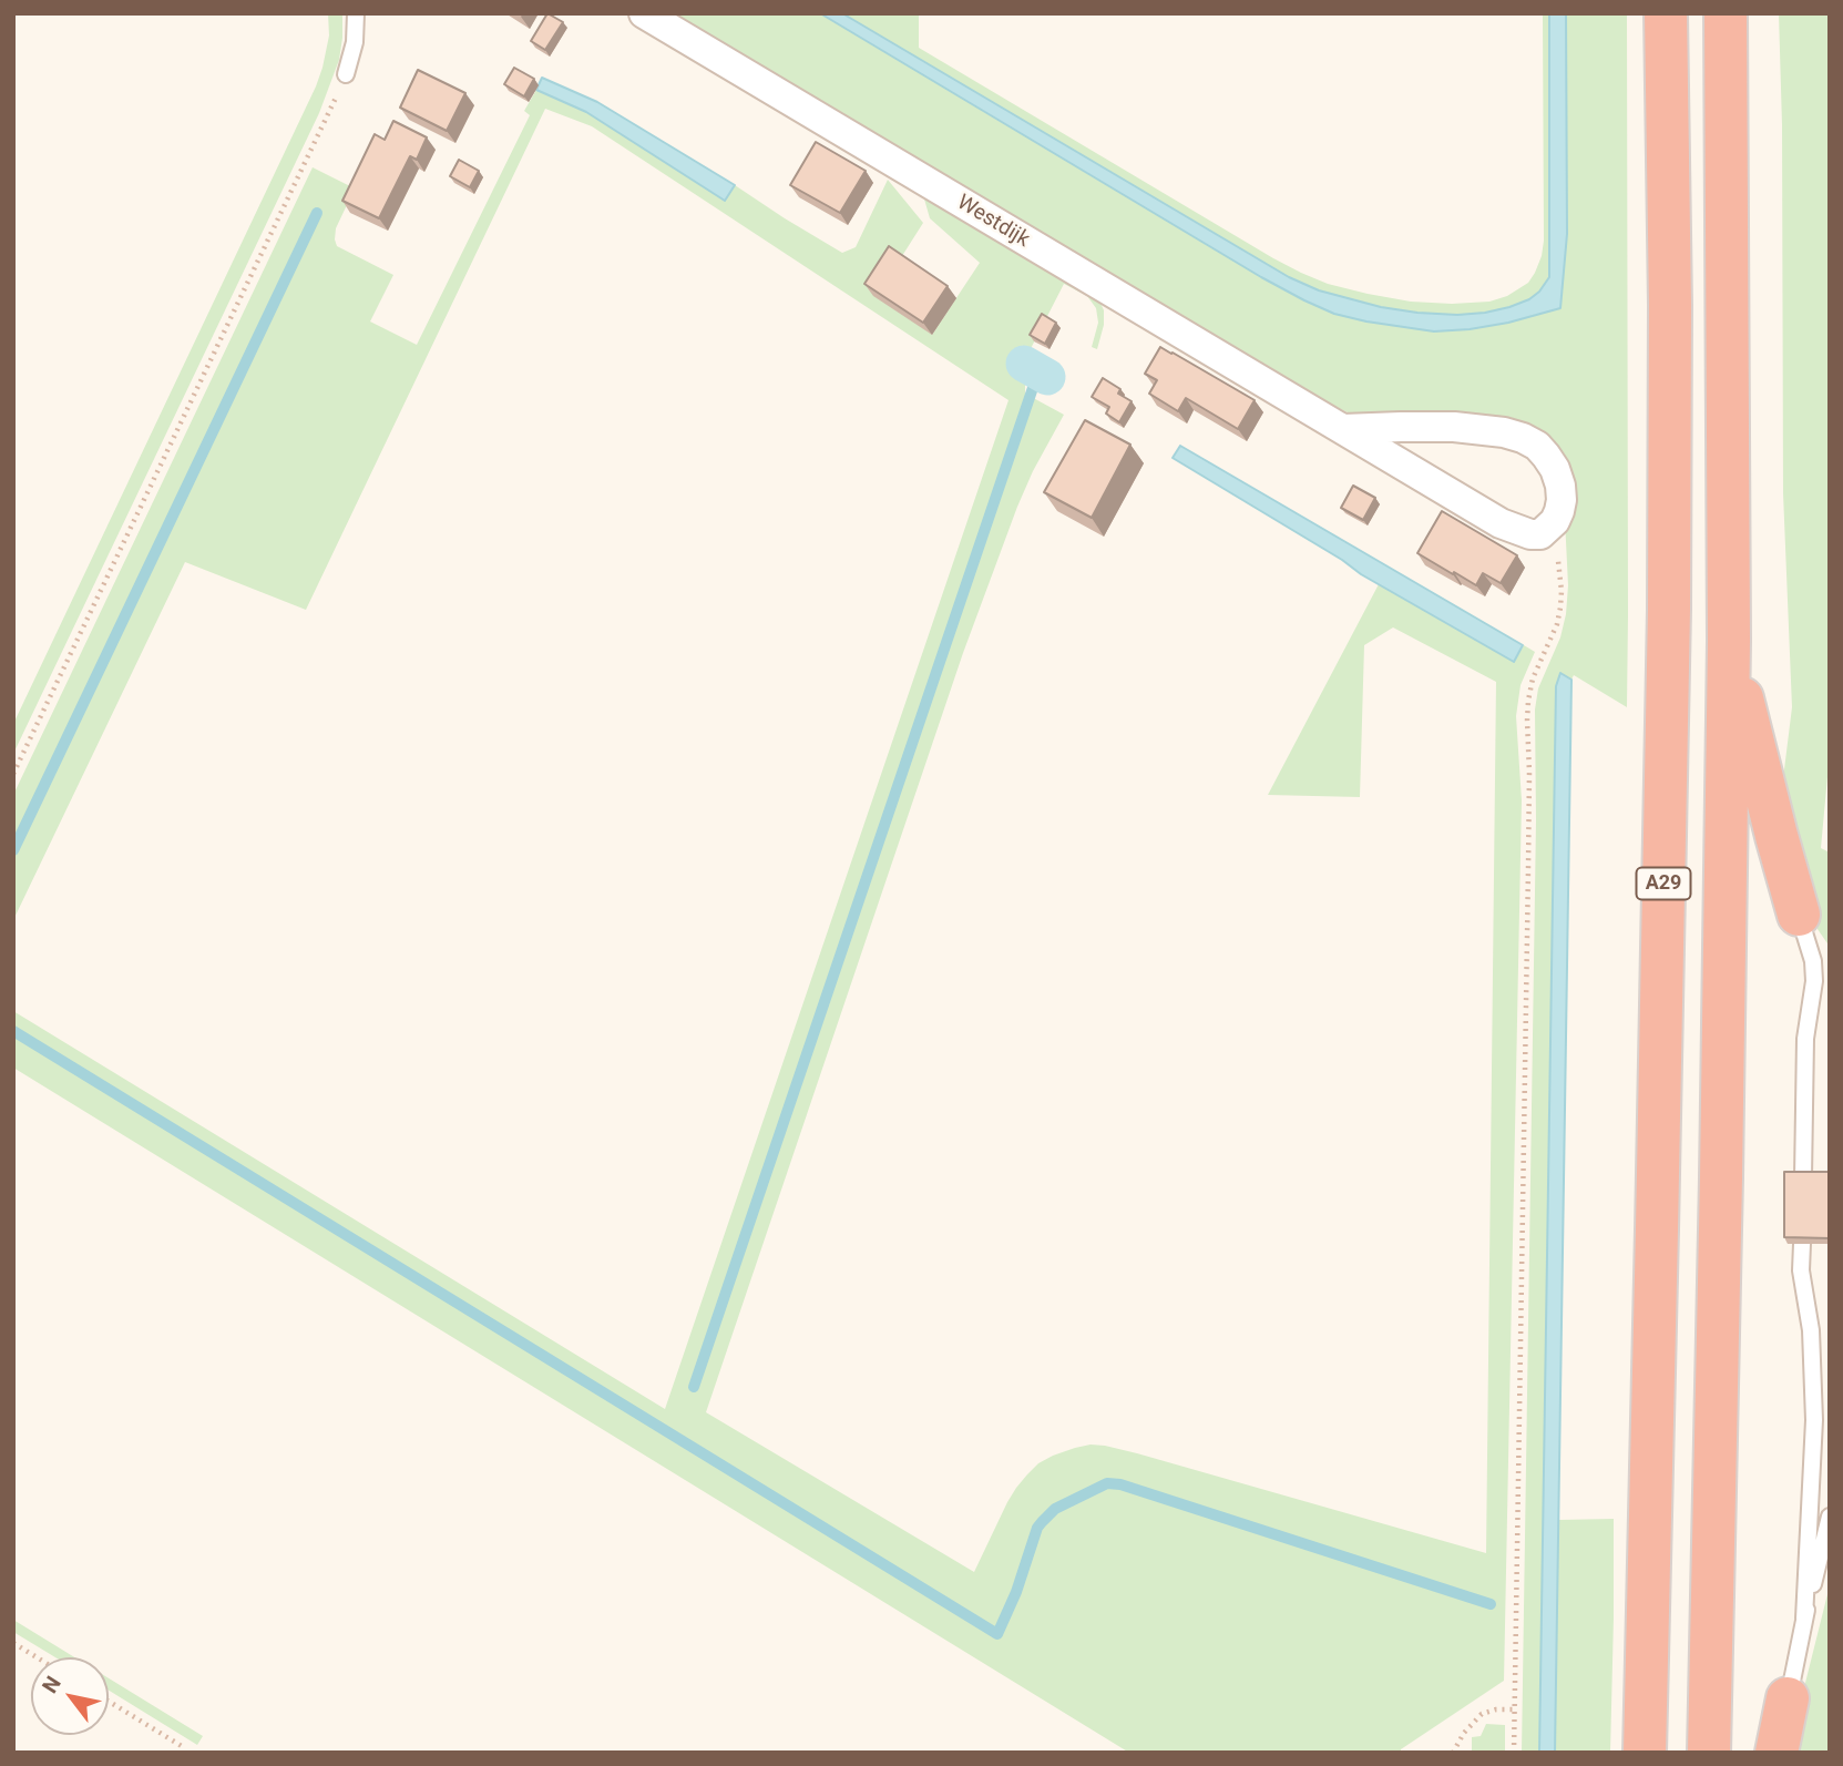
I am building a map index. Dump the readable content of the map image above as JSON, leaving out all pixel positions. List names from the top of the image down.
{
  "streets": {
    "highway": ["A29"],
    "street": ["Westdijk"]
  },
  "north": "top left"
}
